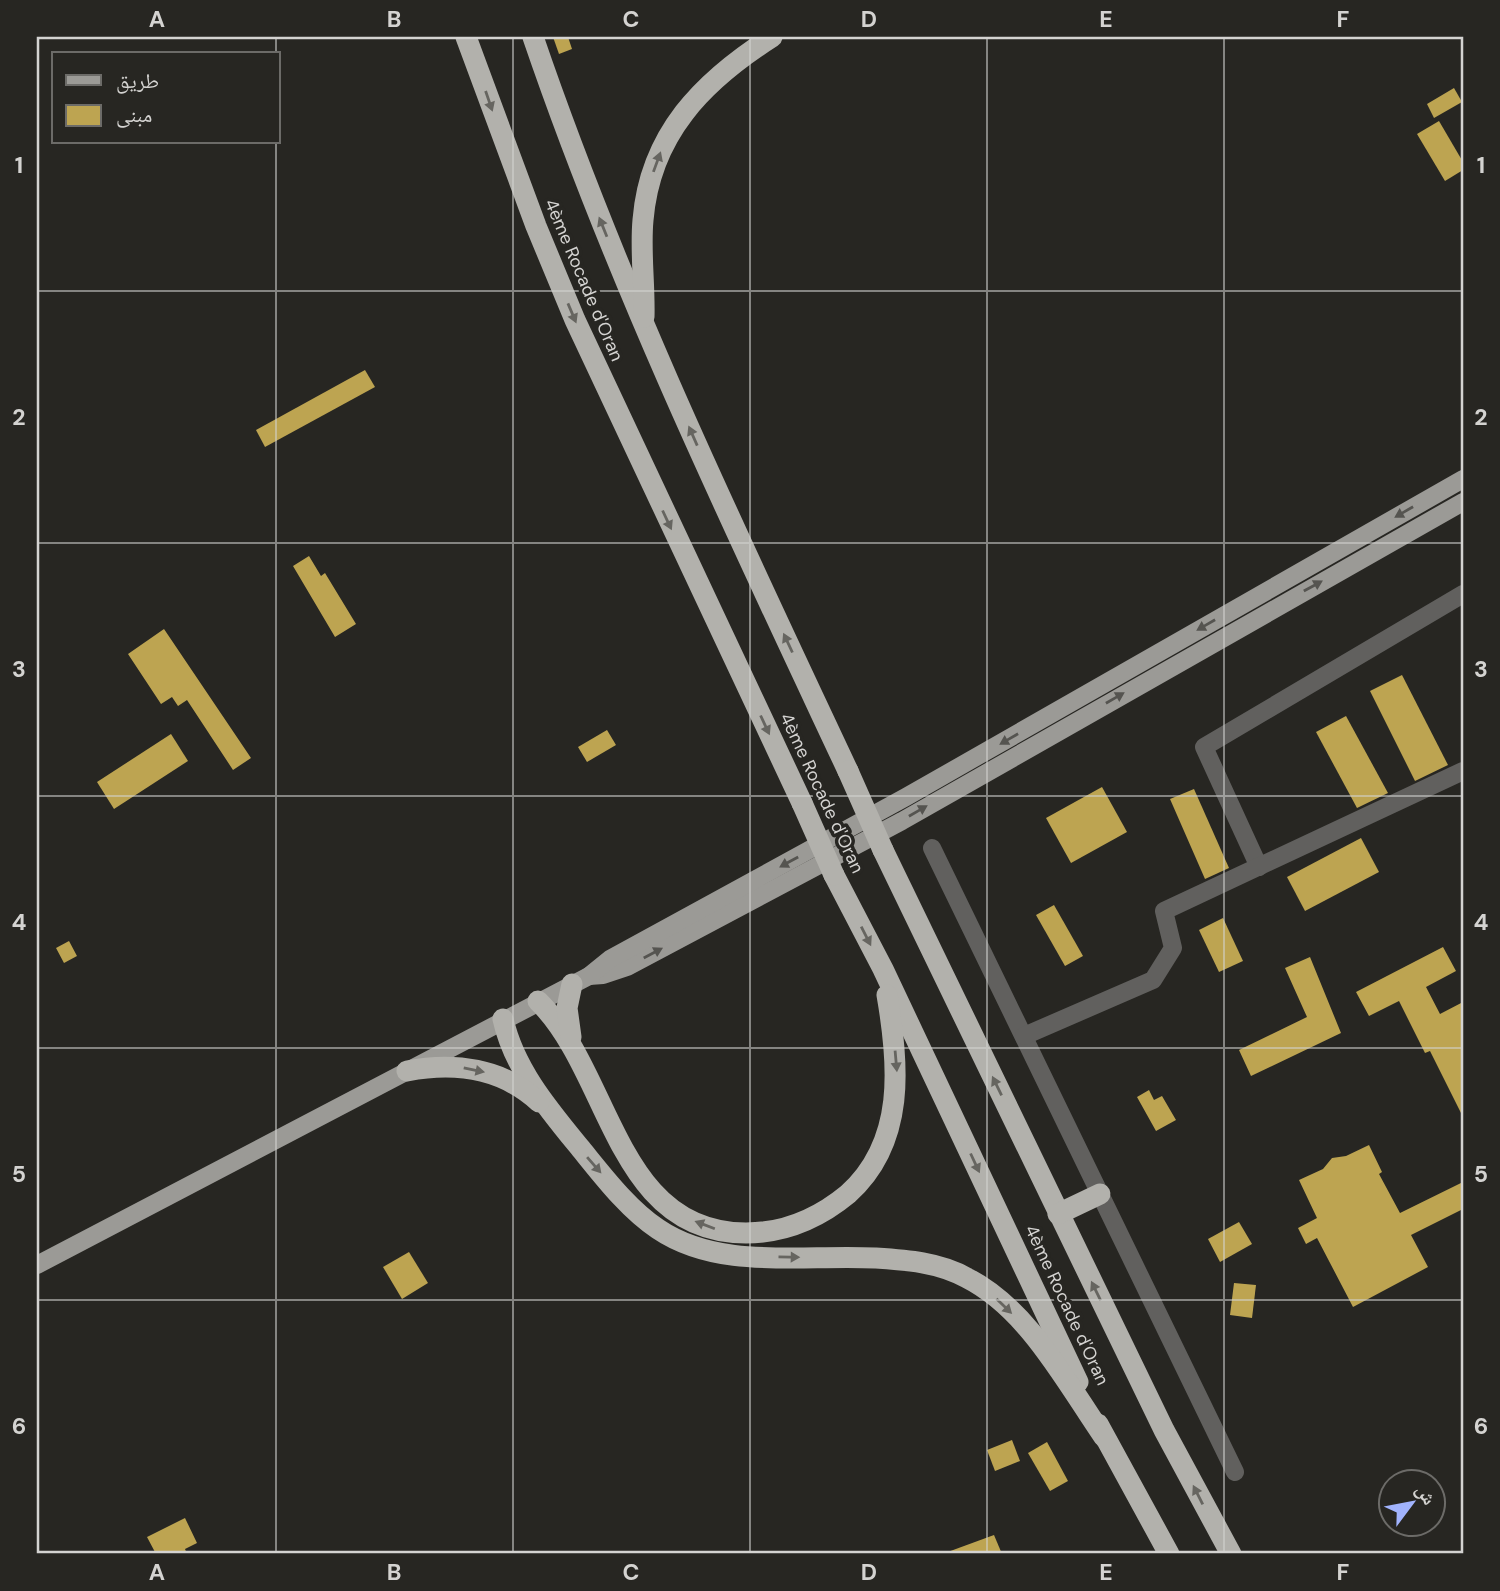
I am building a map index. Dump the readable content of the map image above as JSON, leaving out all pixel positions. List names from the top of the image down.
{
  "streets": {
    "highway": ["4ème Rocade d'Oran"]
  },
  "legend": ["طريق", "مبنى"],
  "north": "top right",
  "grid": {
    "columns": [
      "A",
      "B",
      "C",
      "D",
      "E",
      "F"
    ],
    "rows": [
      "1",
      "2",
      "3",
      "4",
      "5",
      "6"
    ]
  }
}
